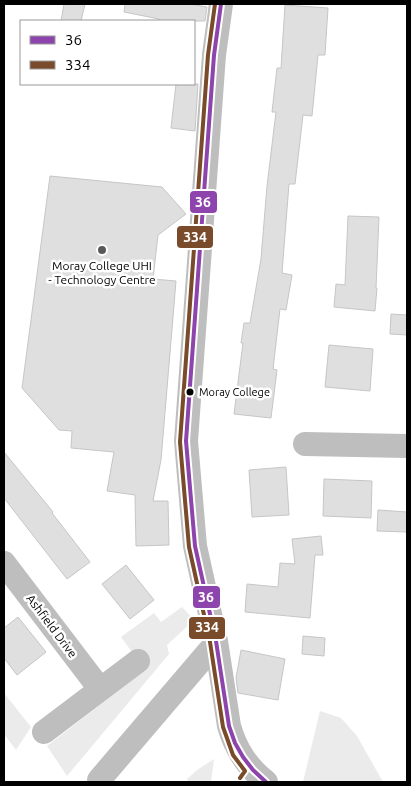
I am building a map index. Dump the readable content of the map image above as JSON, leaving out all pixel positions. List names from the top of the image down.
{
  "streets": {
    "street": ["Ashfield Drive"]
  },
  "places": ["Moray College UHI - Technology Centre", "Moray College"],
  "lines": ["transit line 36", "transit line 334"],
  "legend": ["36", "334"]
}
